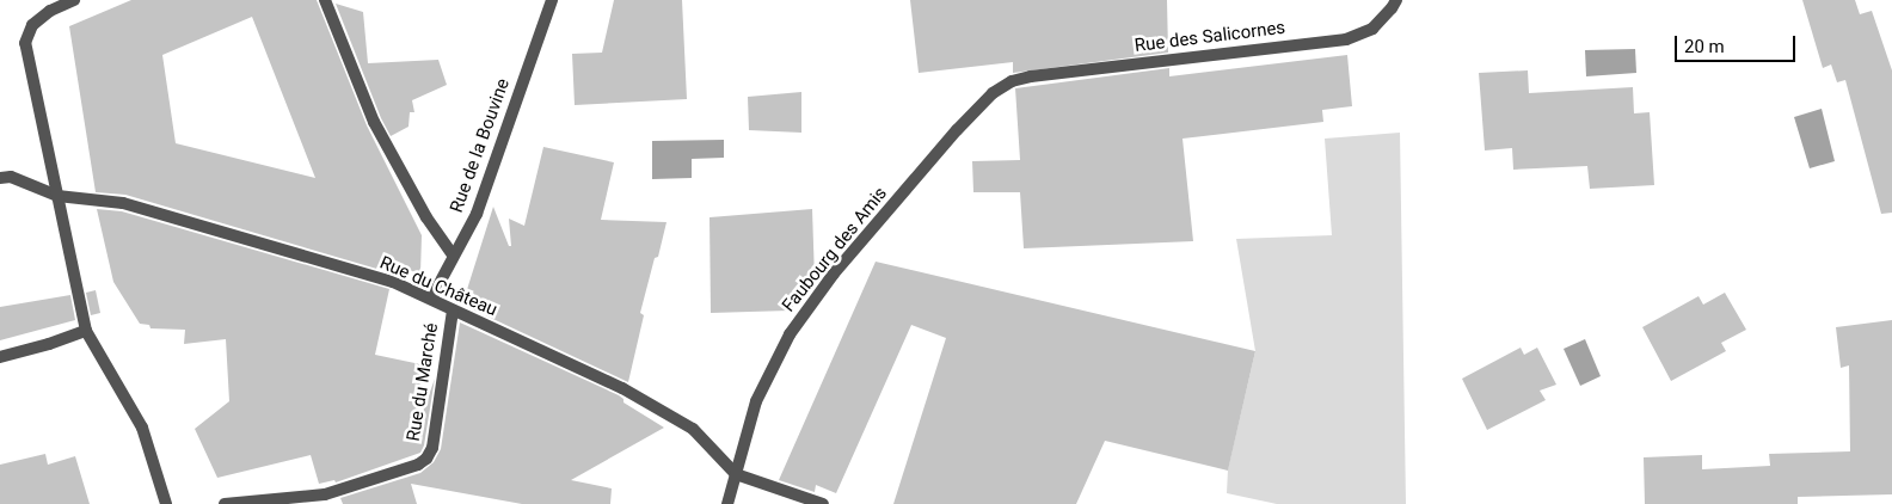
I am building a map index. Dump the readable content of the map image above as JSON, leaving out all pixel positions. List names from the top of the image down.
{
  "streets": {
    "street": [
      "Rue des Salicornes",
      "Rue de la Bouvine",
      "Faubourg des Amis",
      "Rue du Château",
      "Rue du Marché"
    ]
  },
  "crossings": [
    ["Rue des Salicornes", "Faubourg des Amis"],
    ["Rue de la Bouvine", "Rue du Château"],
    ["Faubourg des Amis", "Rue du Château"],
    ["Rue du Château", "Rue du Marché"]
  ],
  "scale_bar": "20 m"
}
